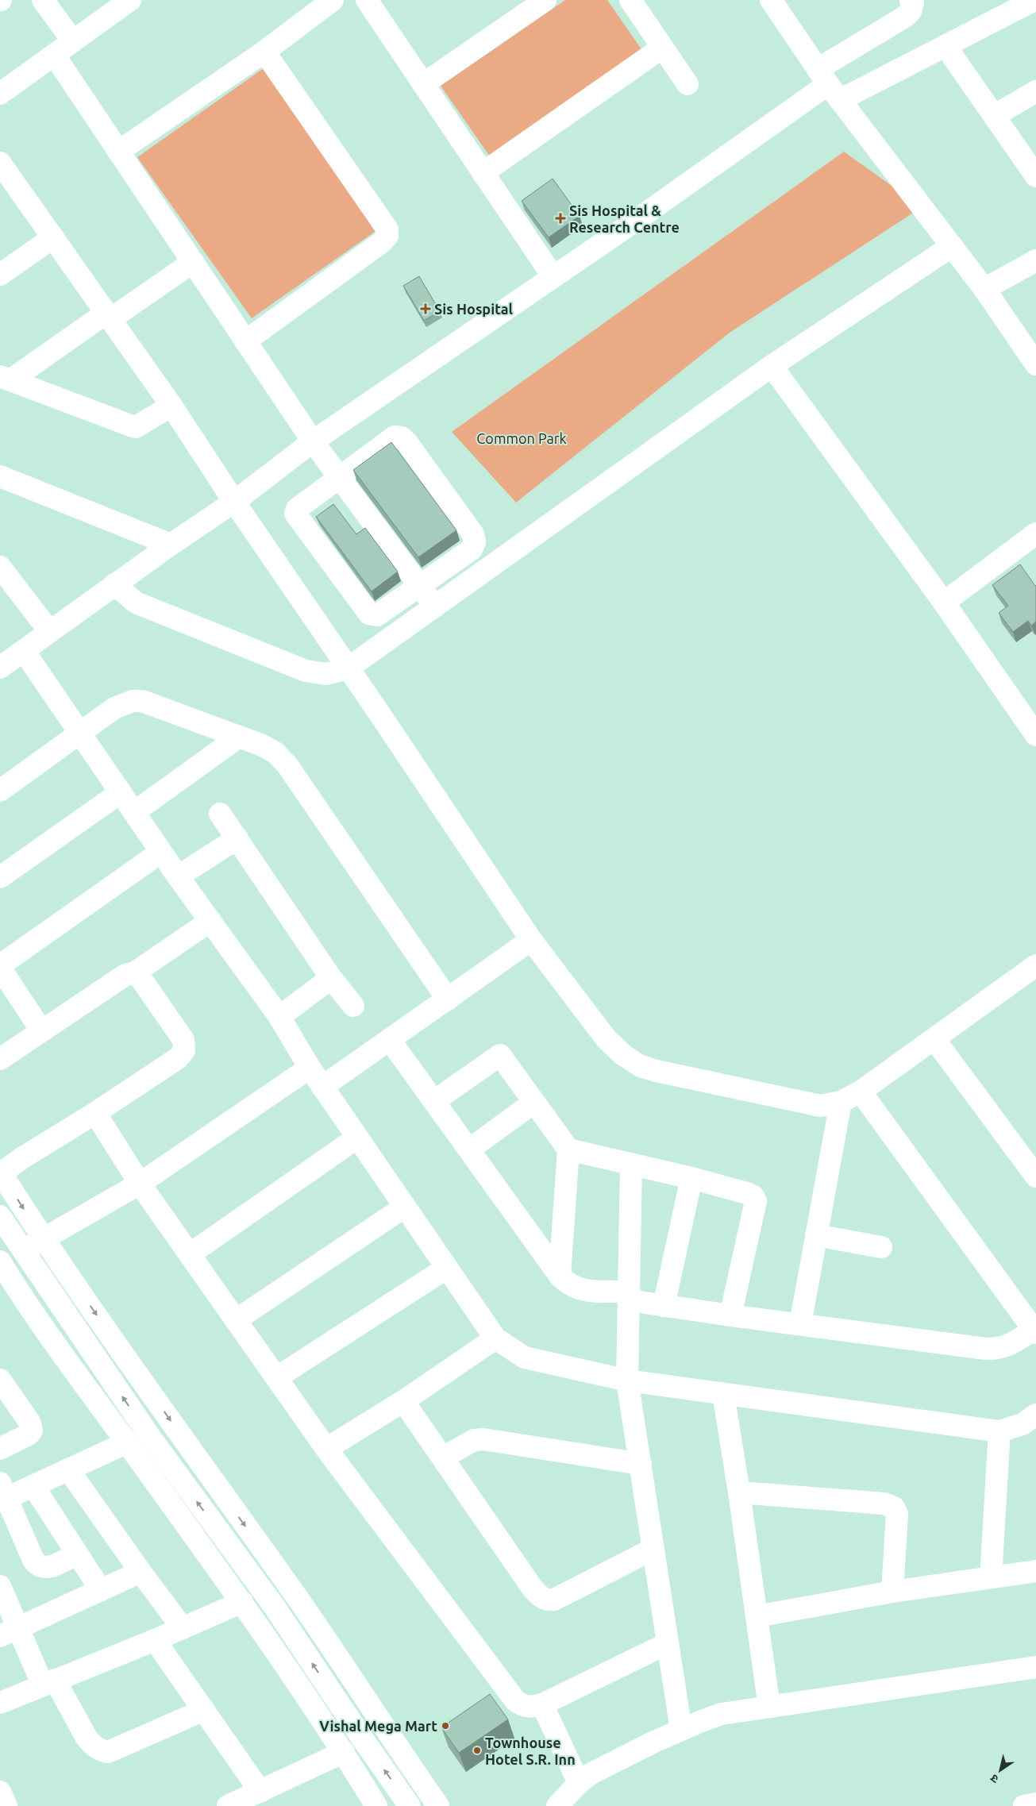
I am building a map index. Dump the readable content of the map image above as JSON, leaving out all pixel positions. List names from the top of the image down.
{
  "parks": ["Common Park"],
  "places": {
    "health": ["Sis Hospital & Research Centre", "Sis Hospital"],
    "other": ["Vishal Mega Mart", "Townhouse Hotel S.R. Inn"]
  },
  "north": "bottom left"
}
